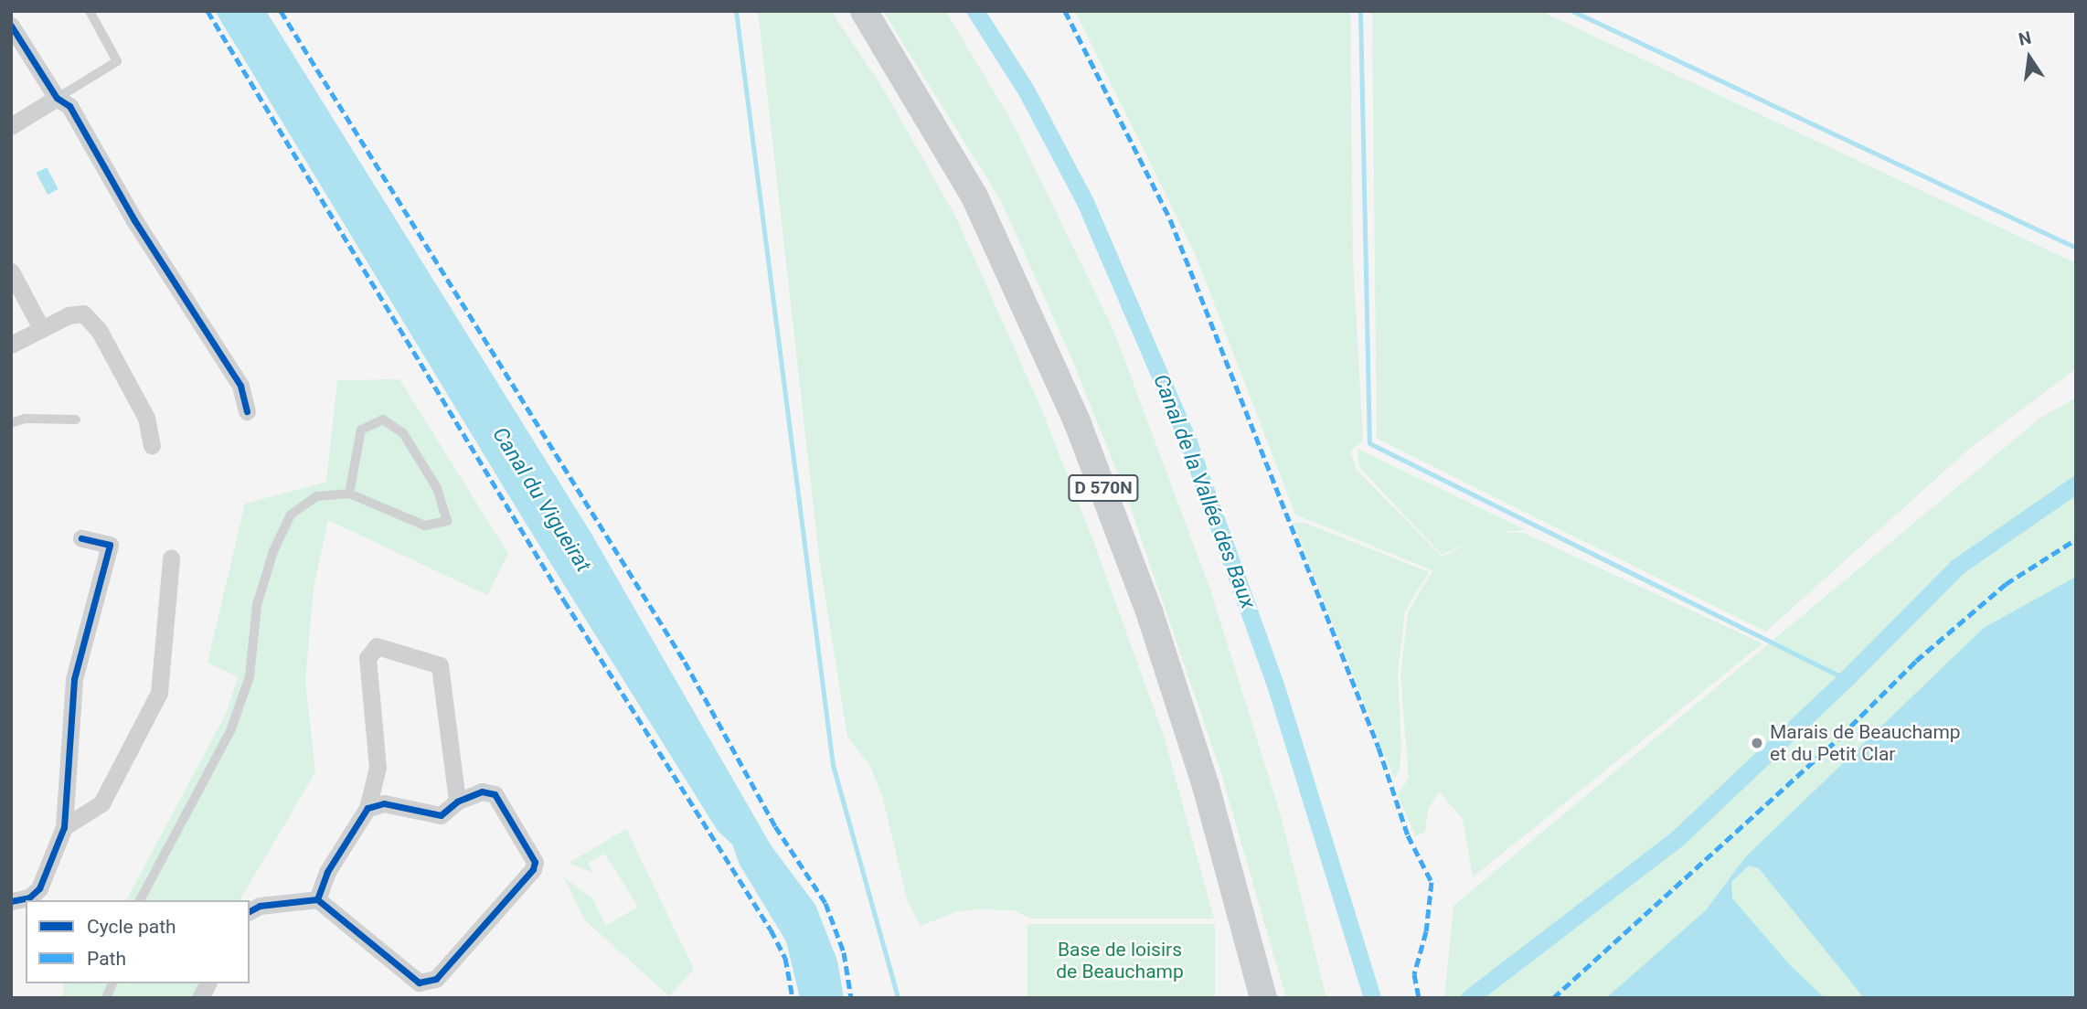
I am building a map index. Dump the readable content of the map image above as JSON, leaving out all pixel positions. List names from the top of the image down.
{
  "streets": {
    "main road": ["D 570N"]
  },
  "water": ["Canal de la Vallée des Baux", "Canal du Vigueirat"],
  "parks": ["Base de loisirs de Beauchamp"],
  "places": ["Marais de Beauchamp et du Petit Clar"],
  "legend": ["Cycle path", "Path"],
  "north": "top"
}
